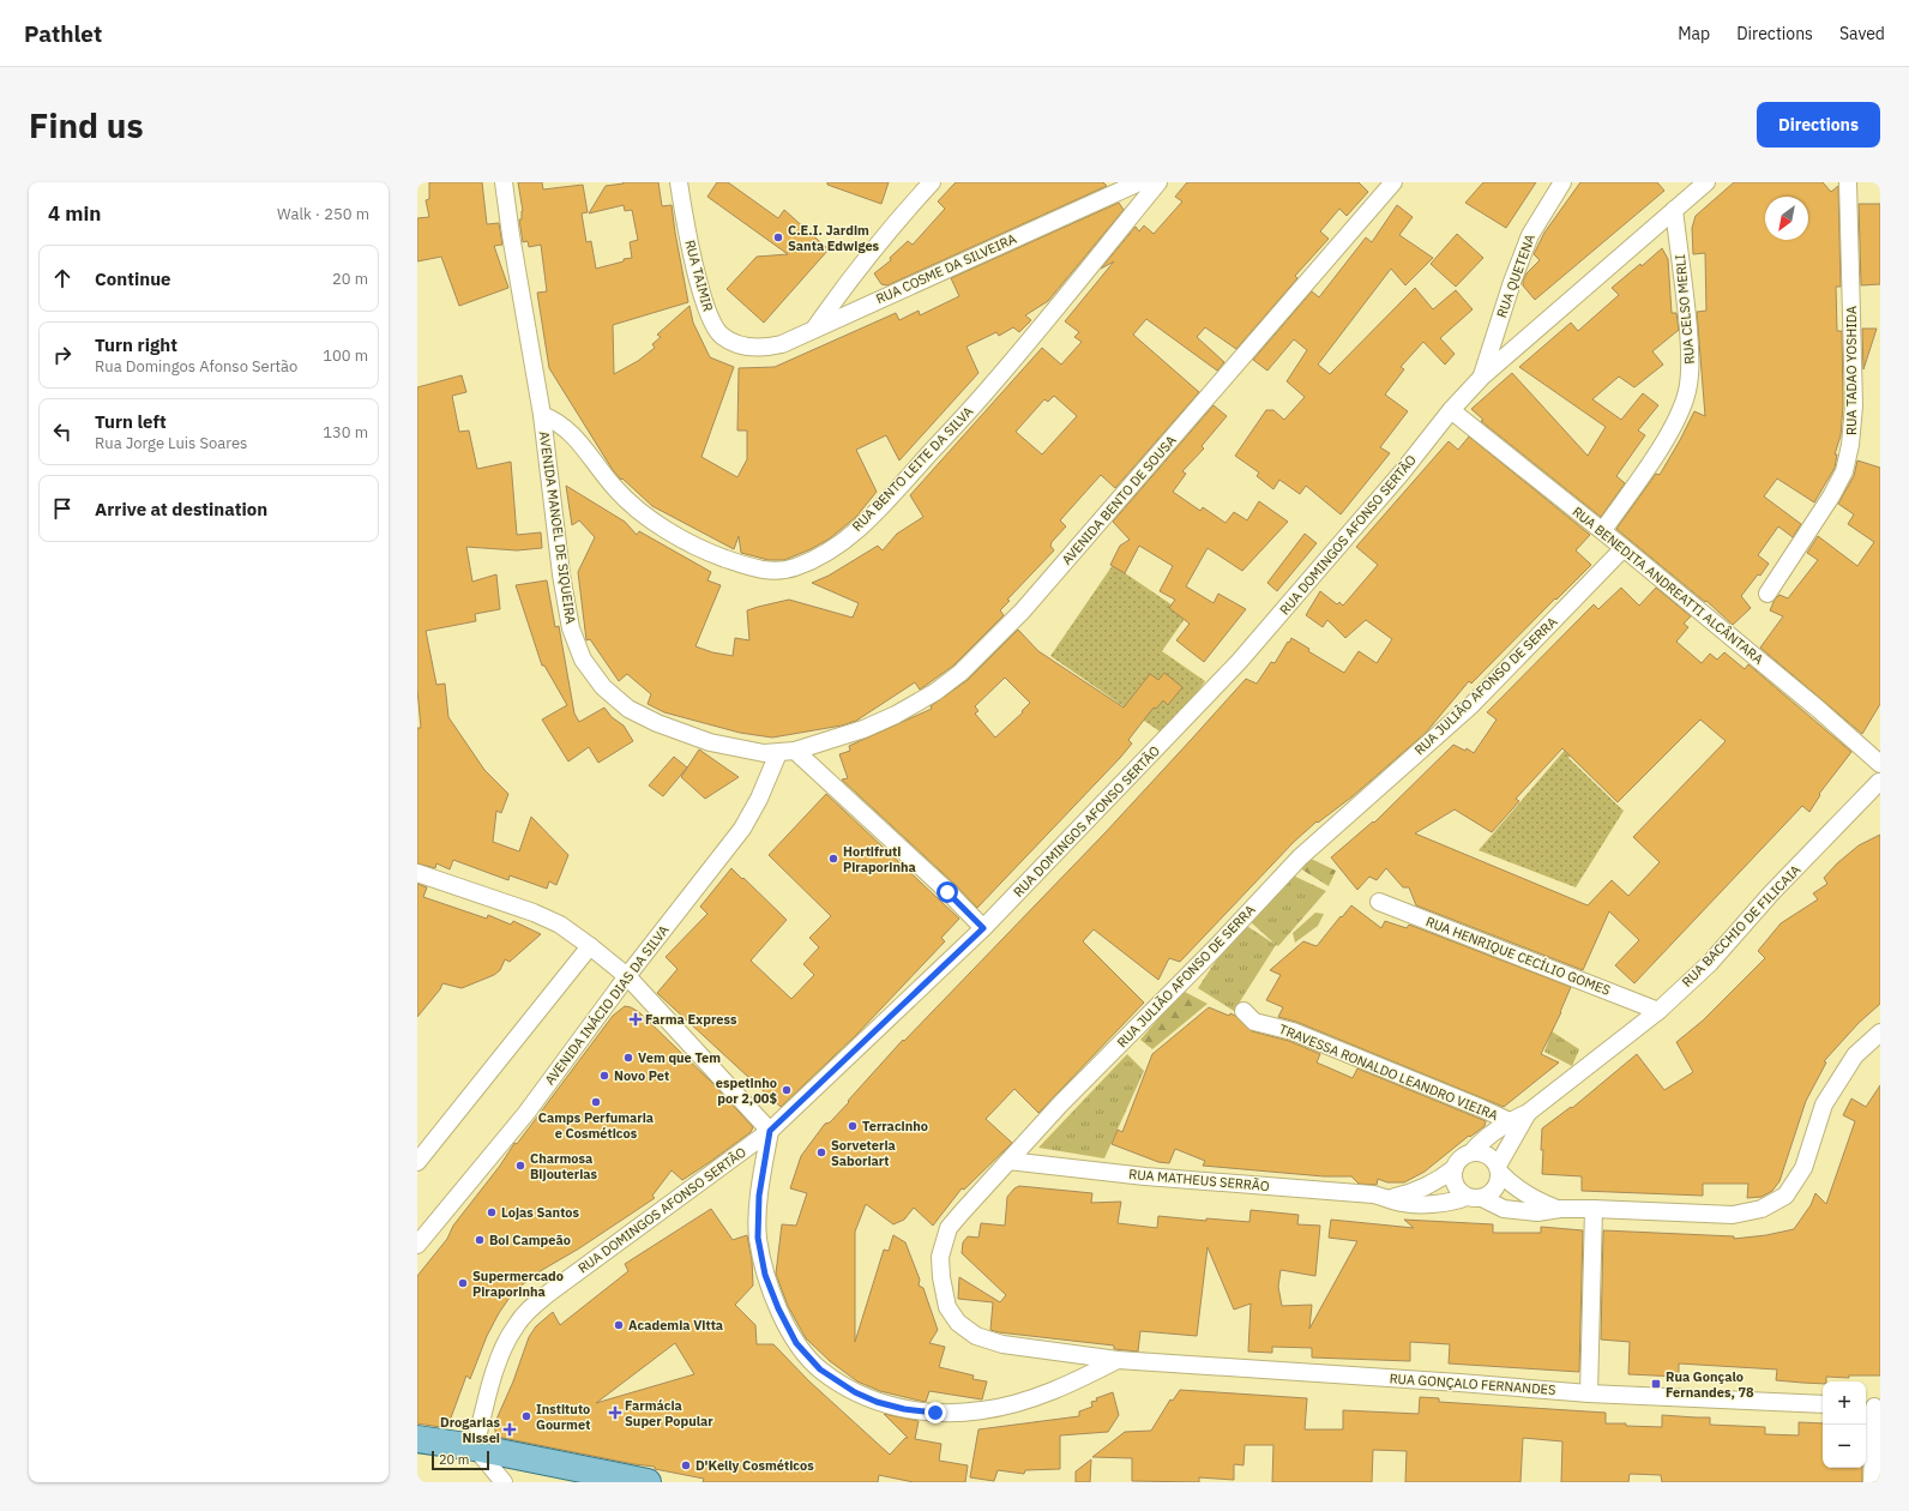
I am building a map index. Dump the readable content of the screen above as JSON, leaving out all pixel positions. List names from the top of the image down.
{
  "streets": {
    "street": [
      "RUA COSME DA SILVEIRA",
      "RUA TAIMIR",
      "RUA QUETENA",
      "RUA CELSO MERLI",
      "RUA TADAO YOSHIDA",
      "RUA BENTO LEITE DA SILVA",
      "AVENIDA BENTO DE SOUSA",
      "AVENIDA MANOEL DE SIQUEIRA",
      "RUA DOMINGOS AFONSO SERTÃO",
      "RUA BENEDITA ANDREATTI ALCÂNTARA",
      "RUA JULIÃO AFONSO DE SERRA",
      "RUA BACCHIO DE FILICAIA",
      "RUA HENRIQUE CECÍLIO GOMES",
      "AVENIDA INÁCIO DIAS DA SILVA",
      "TRAVESSA RONALDO LEANDRO VIEIRA",
      "RUA MATHEUS SERRÃO",
      "RUA GONÇALO FERNANDES"
    ]
  },
  "crossings": [
    ["RUA COSME DA SILVEIRA", "RUA TAIMIR"],
    ["RUA QUETENA", "RUA DOMINGOS AFONSO SERTÃO"],
    ["RUA CELSO MERLI", "RUA DOMINGOS AFONSO SERTÃO"],
    ["RUA CELSO MERLI", "RUA BENEDITA ANDREATTI ALCÂNTARA"],
    ["RUA BENTO LEITE DA SILVA", "AVENIDA MANOEL DE SIQUEIRA"],
    ["AVENIDA BENTO DE SOUSA", "AVENIDA MANOEL DE SIQUEIRA"],
    ["AVENIDA MANOEL DE SIQUEIRA", "AVENIDA INÁCIO DIAS DA SILVA"],
    ["RUA DOMINGOS AFONSO SERTÃO", "RUA BENEDITA ANDREATTI ALCÂNTARA"],
    ["RUA BENEDITA ANDREATTI ALCÂNTARA", "RUA JULIÃO AFONSO DE SERRA"],
    ["RUA JULIÃO AFONSO DE SERRA", "RUA MATHEUS SERRÃO"],
    ["RUA JULIÃO AFONSO DE SERRA", "RUA GONÇALO FERNANDES"],
    ["RUA BACCHIO DE FILICAIA", "RUA HENRIQUE CECÍLIO GOMES"],
    ["RUA BACCHIO DE FILICAIA", "TRAVESSA RONALDO LEANDRO VIEIRA"],
    ["RUA BACCHIO DE FILICAIA", "RUA MATHEUS SERRÃO"]
  ],
  "places": {
    "other": [
      "C.E.I. Jardim Santa Edwiges",
      "Hortifruti Piraporinha",
      "Vem que Tem",
      "Novo Pet",
      "espetinho por 2,00$",
      "Camps Perfumaria e Cosméticos",
      "Terracinho",
      "Sorveteria Saboriart",
      "Charmosa Bijouterias",
      "Lojas Santos",
      "Boi Campeão",
      "Supermercado Piraporinha",
      "Academia Vitta",
      "Instituto Gourmet",
      "D'Kelly Cosméticos"
    ],
    "health": ["Farma Express", "Farmácia Super Popular", "Drogarias Nissei"],
    "transit": ["Rua Gonçalo Fernandes, 78"]
  },
  "scale_bar": "20 m",
  "north": "bottom left",
  "page": {
    "header": "Pathlet",
    "nav": ["Map", "Directions", "Saved"],
    "buttons": "Directions",
    "title": "Find us",
    "heading": ["4 min", "Walk · 250 m"],
    "list": [
      ["Continue", "20 m"],
      ["Turn right", "Rua Domingos Afonso Sertão", "100 m"],
      ["Turn left", "Rua Jorge Luis Soares", "130 m"],
      "Arrive at destination"
    ],
    "map_buttons": ["+", "−"],
    "scale": "20 m"
  }
}
